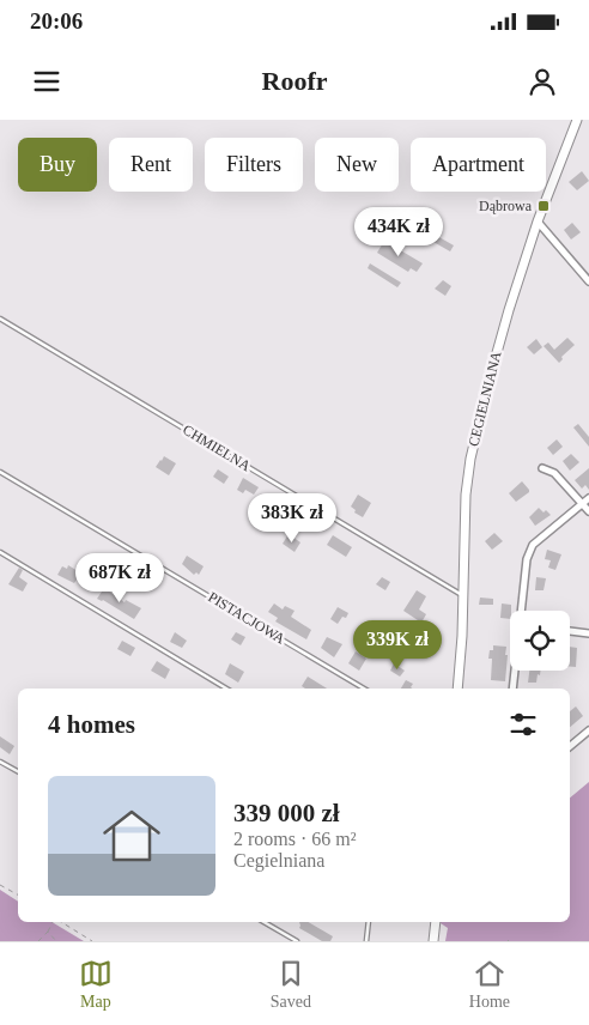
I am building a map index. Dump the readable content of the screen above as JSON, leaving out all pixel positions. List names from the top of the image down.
{
  "streets": {
    "street": ["CEGIELNIANA"],
    "lane": ["CHMIELNA", "PISTACJOWA"]
  },
  "crossings": [
    ["CEGIELNIANA", "CHMIELNA"]
  ],
  "places": {
    "transit": ["Dąbrowa"]
  },
  "page": {
    "status": "20:06",
    "header": "Roofr",
    "chip": [
      "Buy",
      "Rent",
      "Filters",
      "New",
      "Apartment"
    ],
    "price": [
      "434K zł",
      "383K zł",
      "687K zł",
      "339K zł"
    ],
    "heading": "4 homes",
    "list": [
      {
        "name": "339 000 zł",
        "note": "2 rooms · 66 m² · Cegielniana"
      }
    ],
    "tabs": ["Map", "Saved", "Home"]
  }
}
